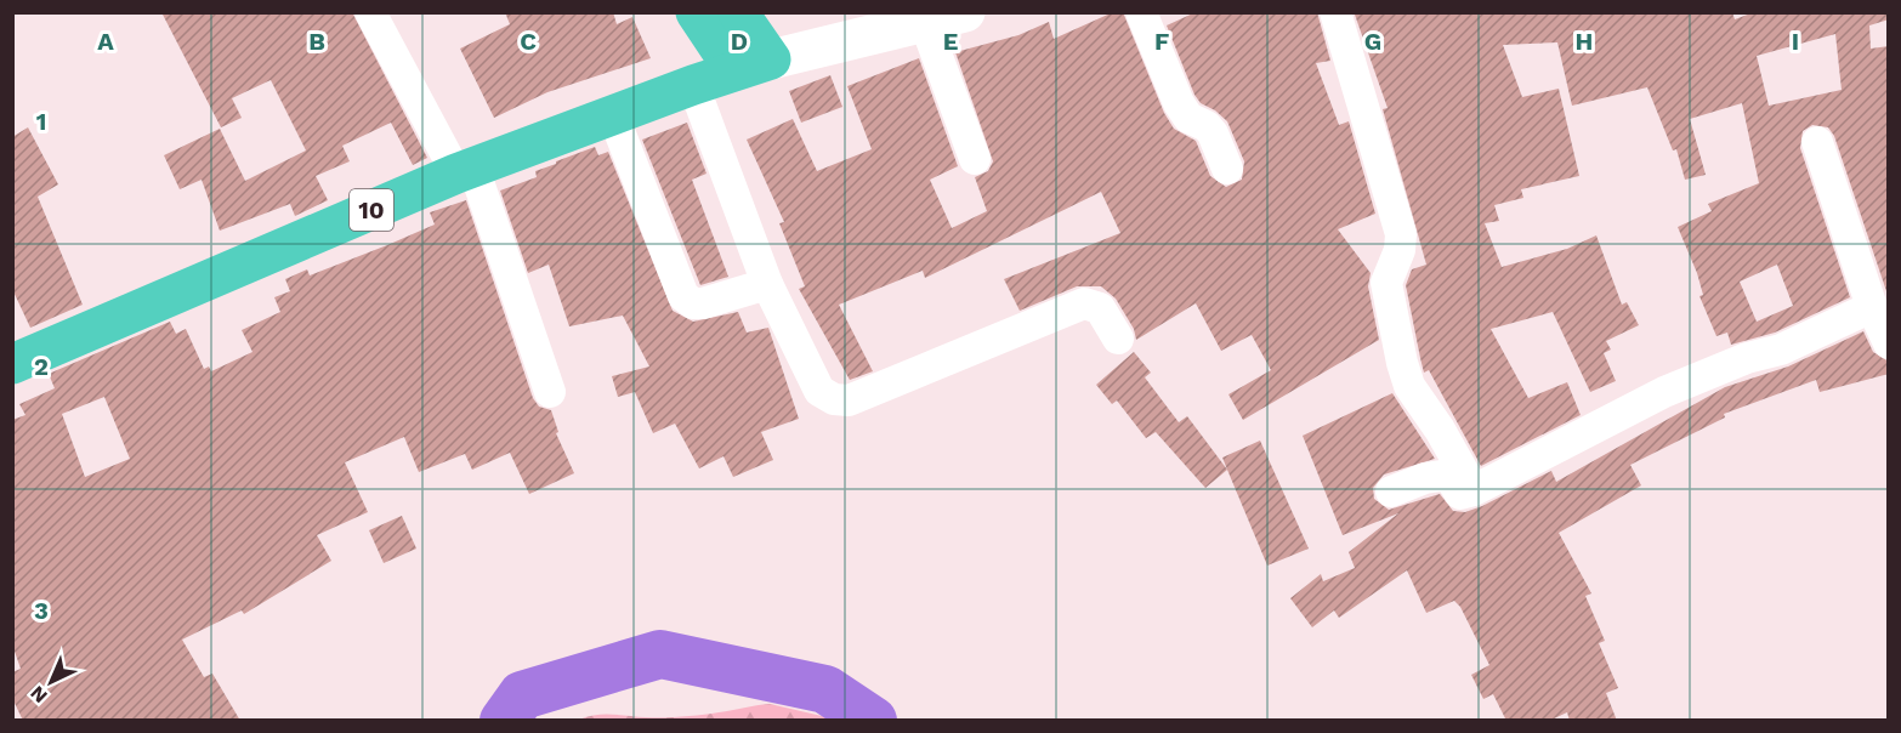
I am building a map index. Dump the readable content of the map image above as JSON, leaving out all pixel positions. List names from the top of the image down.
{
  "streets": {
    "highway": ["10"]
  },
  "north": "bottom left",
  "grid": {
    "columns": [
      "A",
      "B",
      "C",
      "D",
      "E",
      "F",
      "G",
      "H",
      "I"
    ],
    "rows": ["1", "2", "3"]
  }
}
